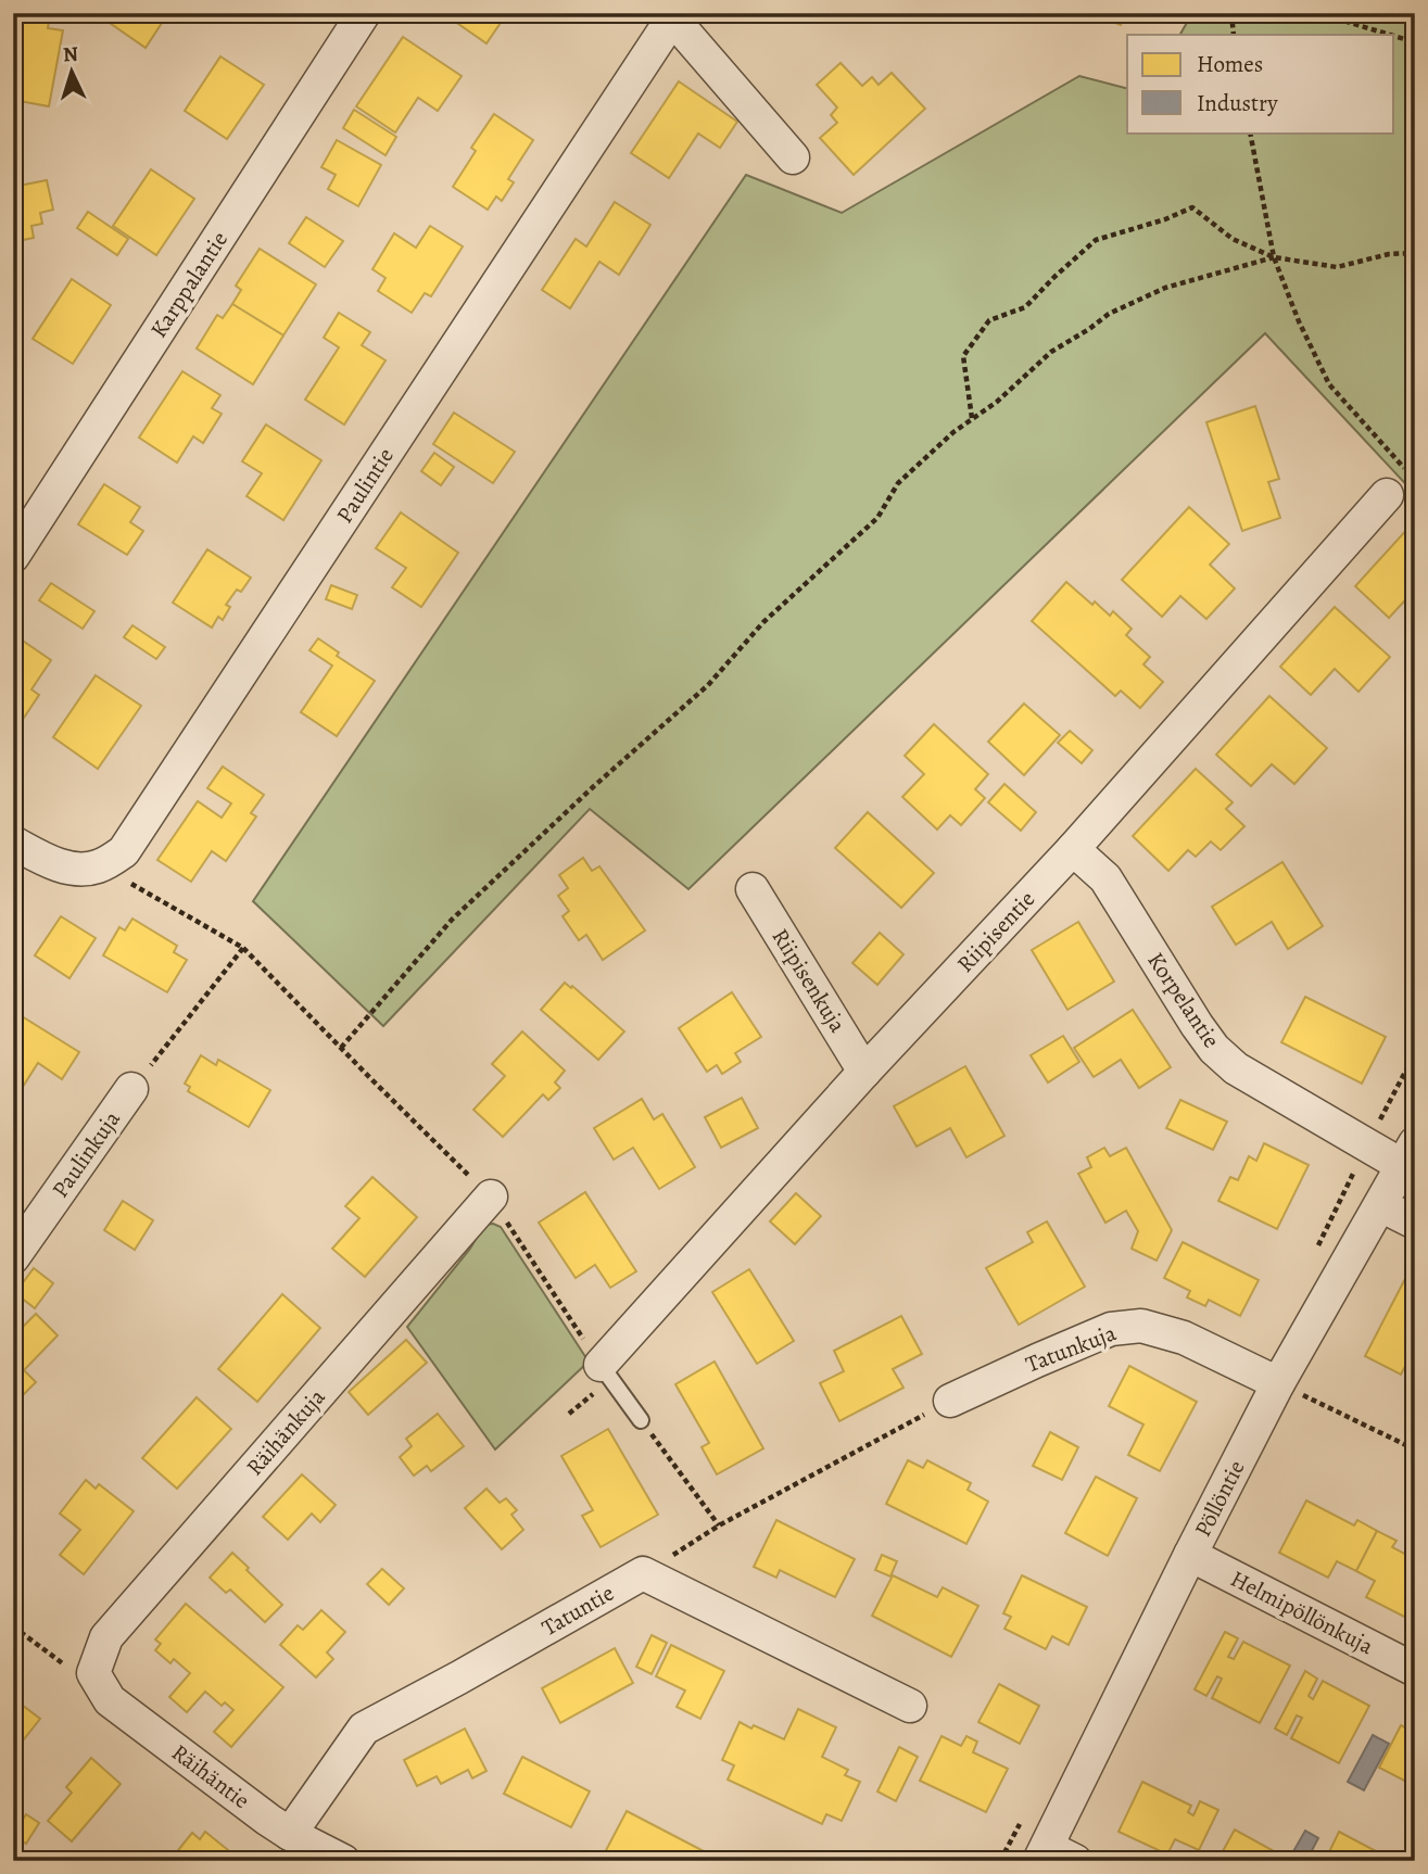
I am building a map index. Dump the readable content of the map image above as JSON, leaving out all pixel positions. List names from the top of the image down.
{
  "streets": {
    "street": [
      "Karppalantie",
      "Paulintie",
      "Riipisentie",
      "Riipisenkuja",
      "Korpelantie",
      "Paulinkuja",
      "Tatunkuja",
      "Räihänkuja",
      "Pöllöntie",
      "Tatuntie",
      "Helmipöllönkuja",
      "Räihäntie"
    ]
  },
  "crossings": [
    ["Riipisentie", "Riipisenkuja"],
    ["Riipisentie", "Korpelantie"],
    ["Korpelantie", "Pöllöntie"],
    ["Tatunkuja", "Pöllöntie"],
    ["Räihänkuja", "Räihäntie"],
    ["Pöllöntie", "Helmipöllönkuja"],
    ["Tatuntie", "Räihäntie"]
  ],
  "legend": ["Homes", "Industry"],
  "north": "top"
}
